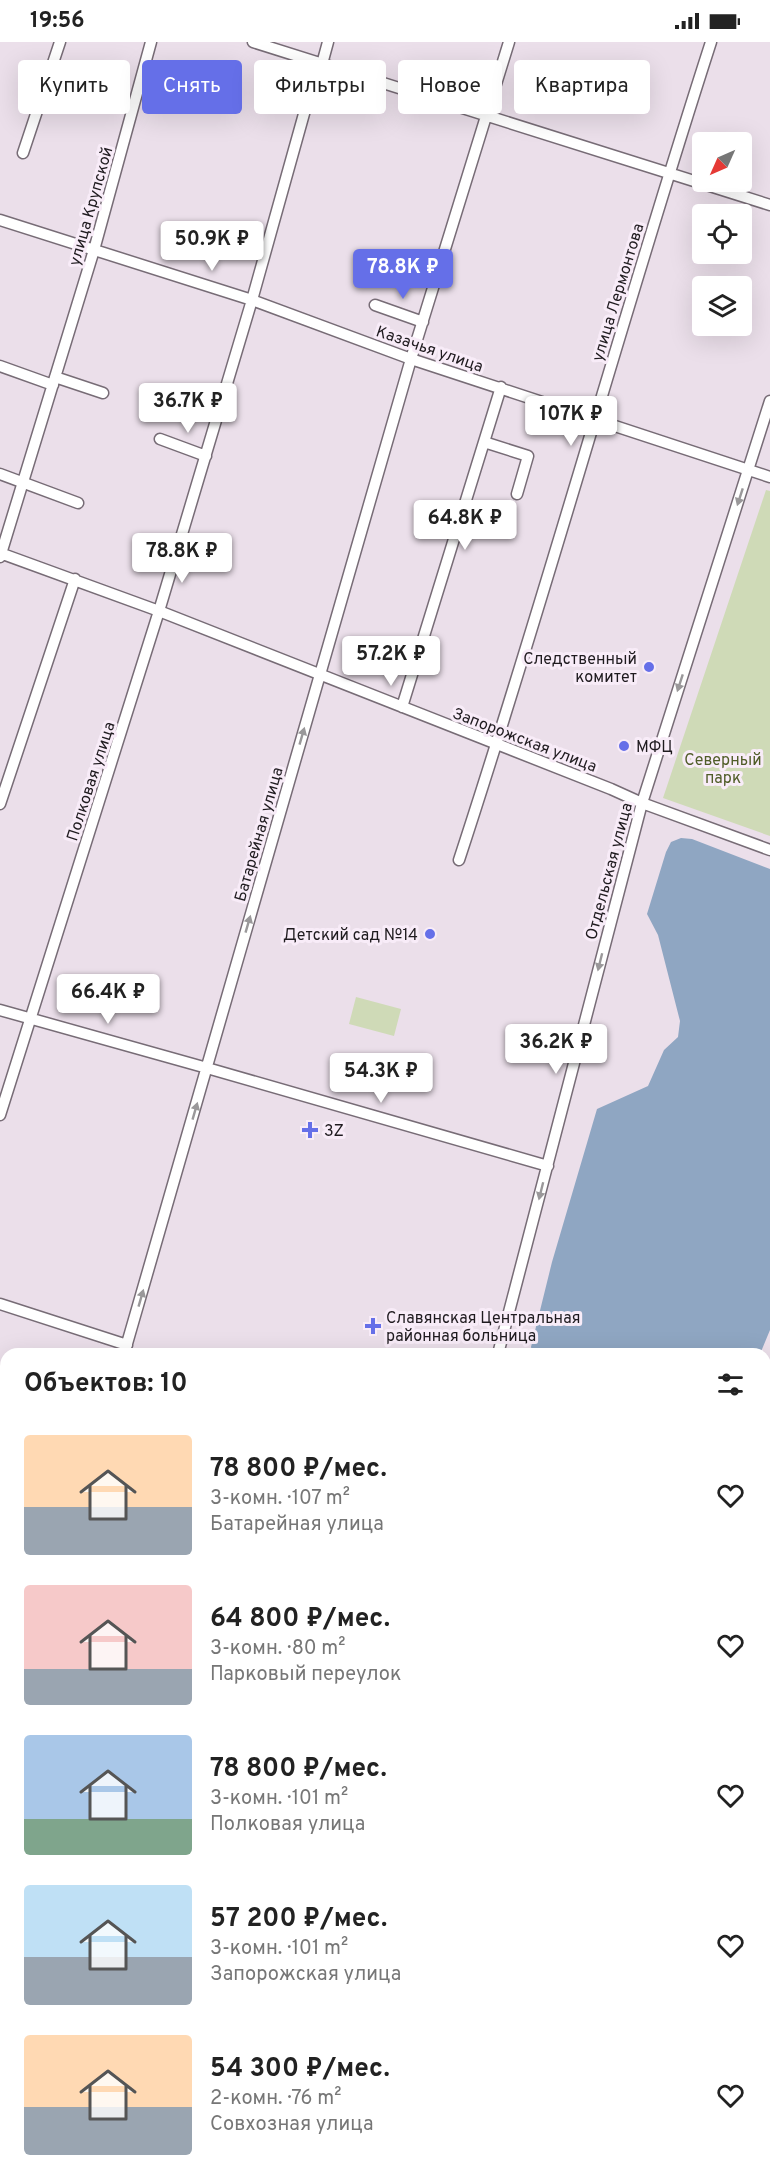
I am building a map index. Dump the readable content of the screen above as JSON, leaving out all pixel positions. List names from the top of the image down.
{
  "streets": {
    "street": [
      "улица Крупской",
      "улица Лермонтова",
      "Казачья улица",
      "Запорожская улица",
      "Полковая улица",
      "Батарейная улица",
      "Отдельская улица"
    ]
  },
  "crossings": [
    ["улица Крупской", "Казачья улица"],
    ["улица Крупской", "Запорожская улица"],
    ["улица Лермонтова", "Казачья улица"],
    ["улица Лермонтова", "Запорожская улица"],
    ["Казачья улица", "Полковая улица"],
    ["Казачья улица", "Батарейная улица"],
    ["Казачья улица", "Отдельская улица"],
    ["Запорожская улица", "Полковая улица"],
    ["Запорожская улица", "Батарейная улица"],
    ["Запорожская улица", "Отдельская улица"]
  ],
  "one_way": ["Батарейная улица", "Отдельская улица"],
  "parks": ["Северный парк"],
  "places": {
    "other": ["Следственный комитет", "МФЦ", "Детский сад №14"],
    "health": ["3Z", "Славянская Центральная районная больница"]
  },
  "north": "bottom left",
  "page": {
    "status": "19:56",
    "chip": [
      "Купить",
      "Снять",
      "Фильтры",
      "Новое",
      "Квартира"
    ],
    "price": [
      "50.9K ₽",
      "78.8K ₽",
      "36.7K ₽",
      "107K ₽",
      "64.8K ₽",
      "78.8K ₽",
      "57.2K ₽",
      "66.4K ₽",
      "36.2K ₽",
      "54.3K ₽"
    ],
    "heading": "Объектов: 10",
    "list": [
      {
        "name": "78 800 ₽/мес.",
        "note": "3-комн. · 107 m² · Батарейная улица"
      },
      {
        "name": "64 800 ₽/мес.",
        "note": "3-комн. · 80 m² · Парковый переулок"
      },
      {
        "name": "78 800 ₽/мес.",
        "note": "3-комн. · 101 m² · Полковая улица"
      },
      {
        "name": "57 200 ₽/мес.",
        "note": "3-комн. · 101 m² · Запорожская улица"
      },
      {
        "name": "54 300 ₽/мес.",
        "note": "2-комн. · 76 m² · Совхозная улица"
      }
    ]
  }
}
